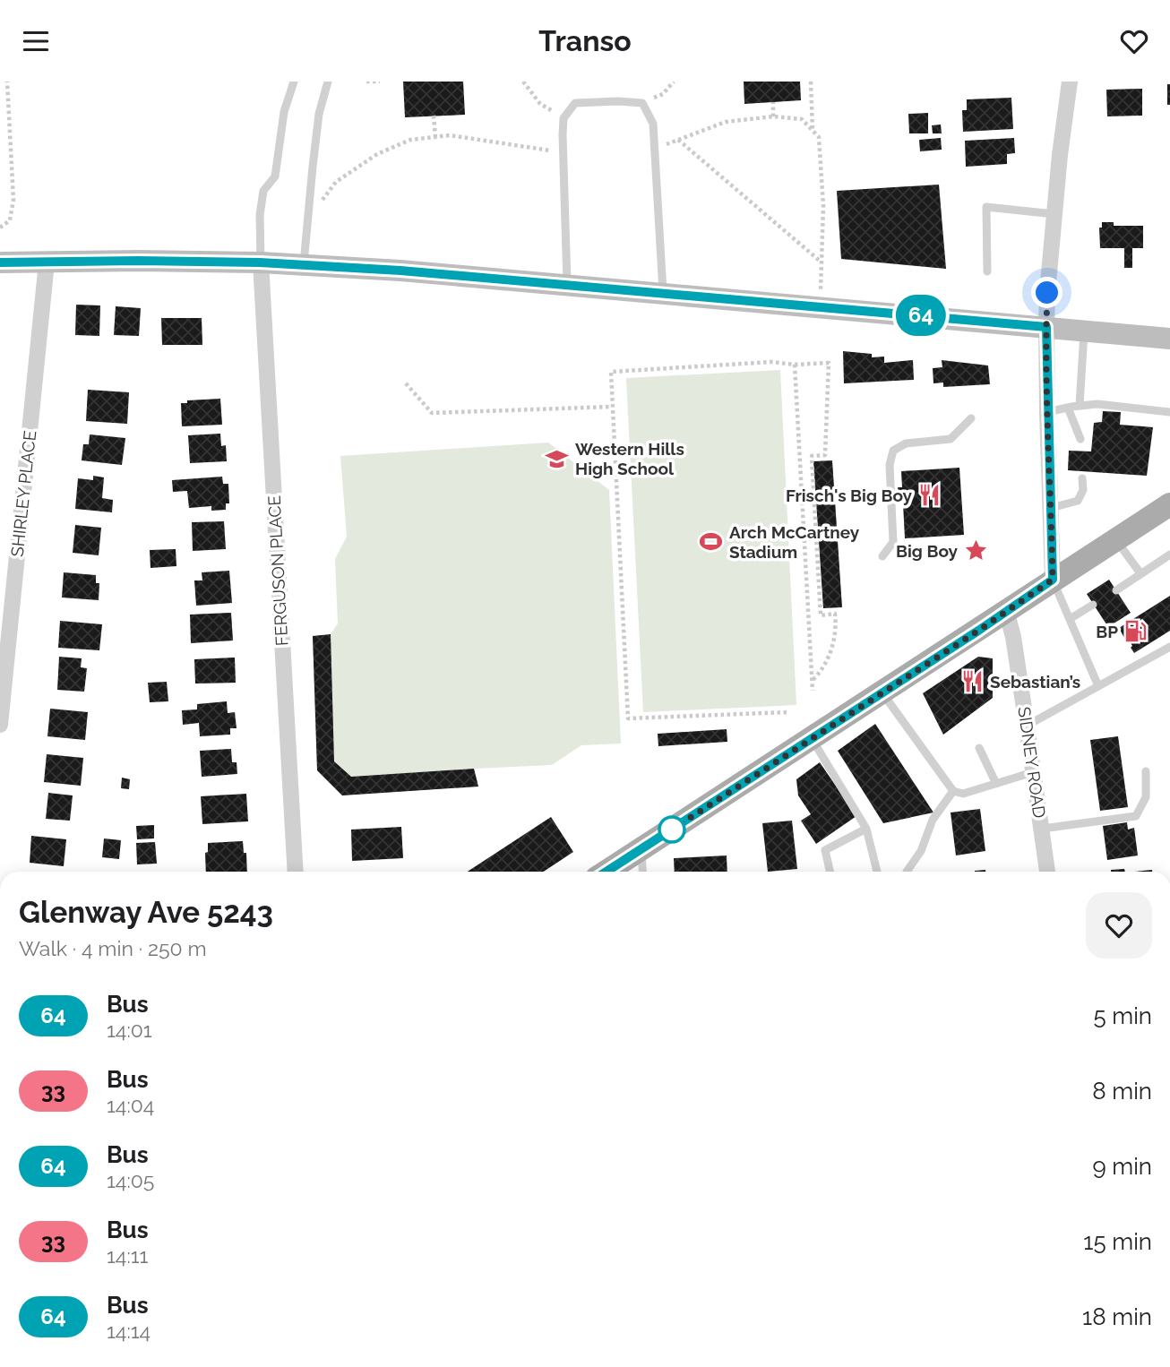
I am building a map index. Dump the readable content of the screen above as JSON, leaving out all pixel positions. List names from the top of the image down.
{
  "streets": {
    "street": ["SHIRLEY PLACE", "FERGUSON PLACE", "SIDNEY ROAD"]
  },
  "places": {
    "school or university": ["Western Hills High School"],
    "restaurant": ["Frisch's Big Boy", "Sebastian’s"],
    "sports": ["Arch McCartney Stadium"],
    "place": ["Big Boy"],
    "fuel station": ["BP"]
  },
  "lines": ["bus line 64"],
  "page": {
    "header": "Transo",
    "on_map": "64",
    "heading": ["Glenway Ave 5243", "Walk · 4 min · 250 m"],
    "list": [
      {
        "mark": "64",
        "name": "Bus",
        "note": "14:01",
        "value": "5 min"
      },
      {
        "mark": "33",
        "name": "Bus",
        "note": "14:04",
        "value": "8 min"
      },
      {
        "mark": "64",
        "name": "Bus",
        "note": "14:05",
        "value": "9 min"
      },
      {
        "mark": "33",
        "name": "Bus",
        "note": "14:11",
        "value": "15 min"
      },
      {
        "mark": "64",
        "name": "Bus",
        "note": "14:14",
        "value": "18 min"
      }
    ]
  }
}
